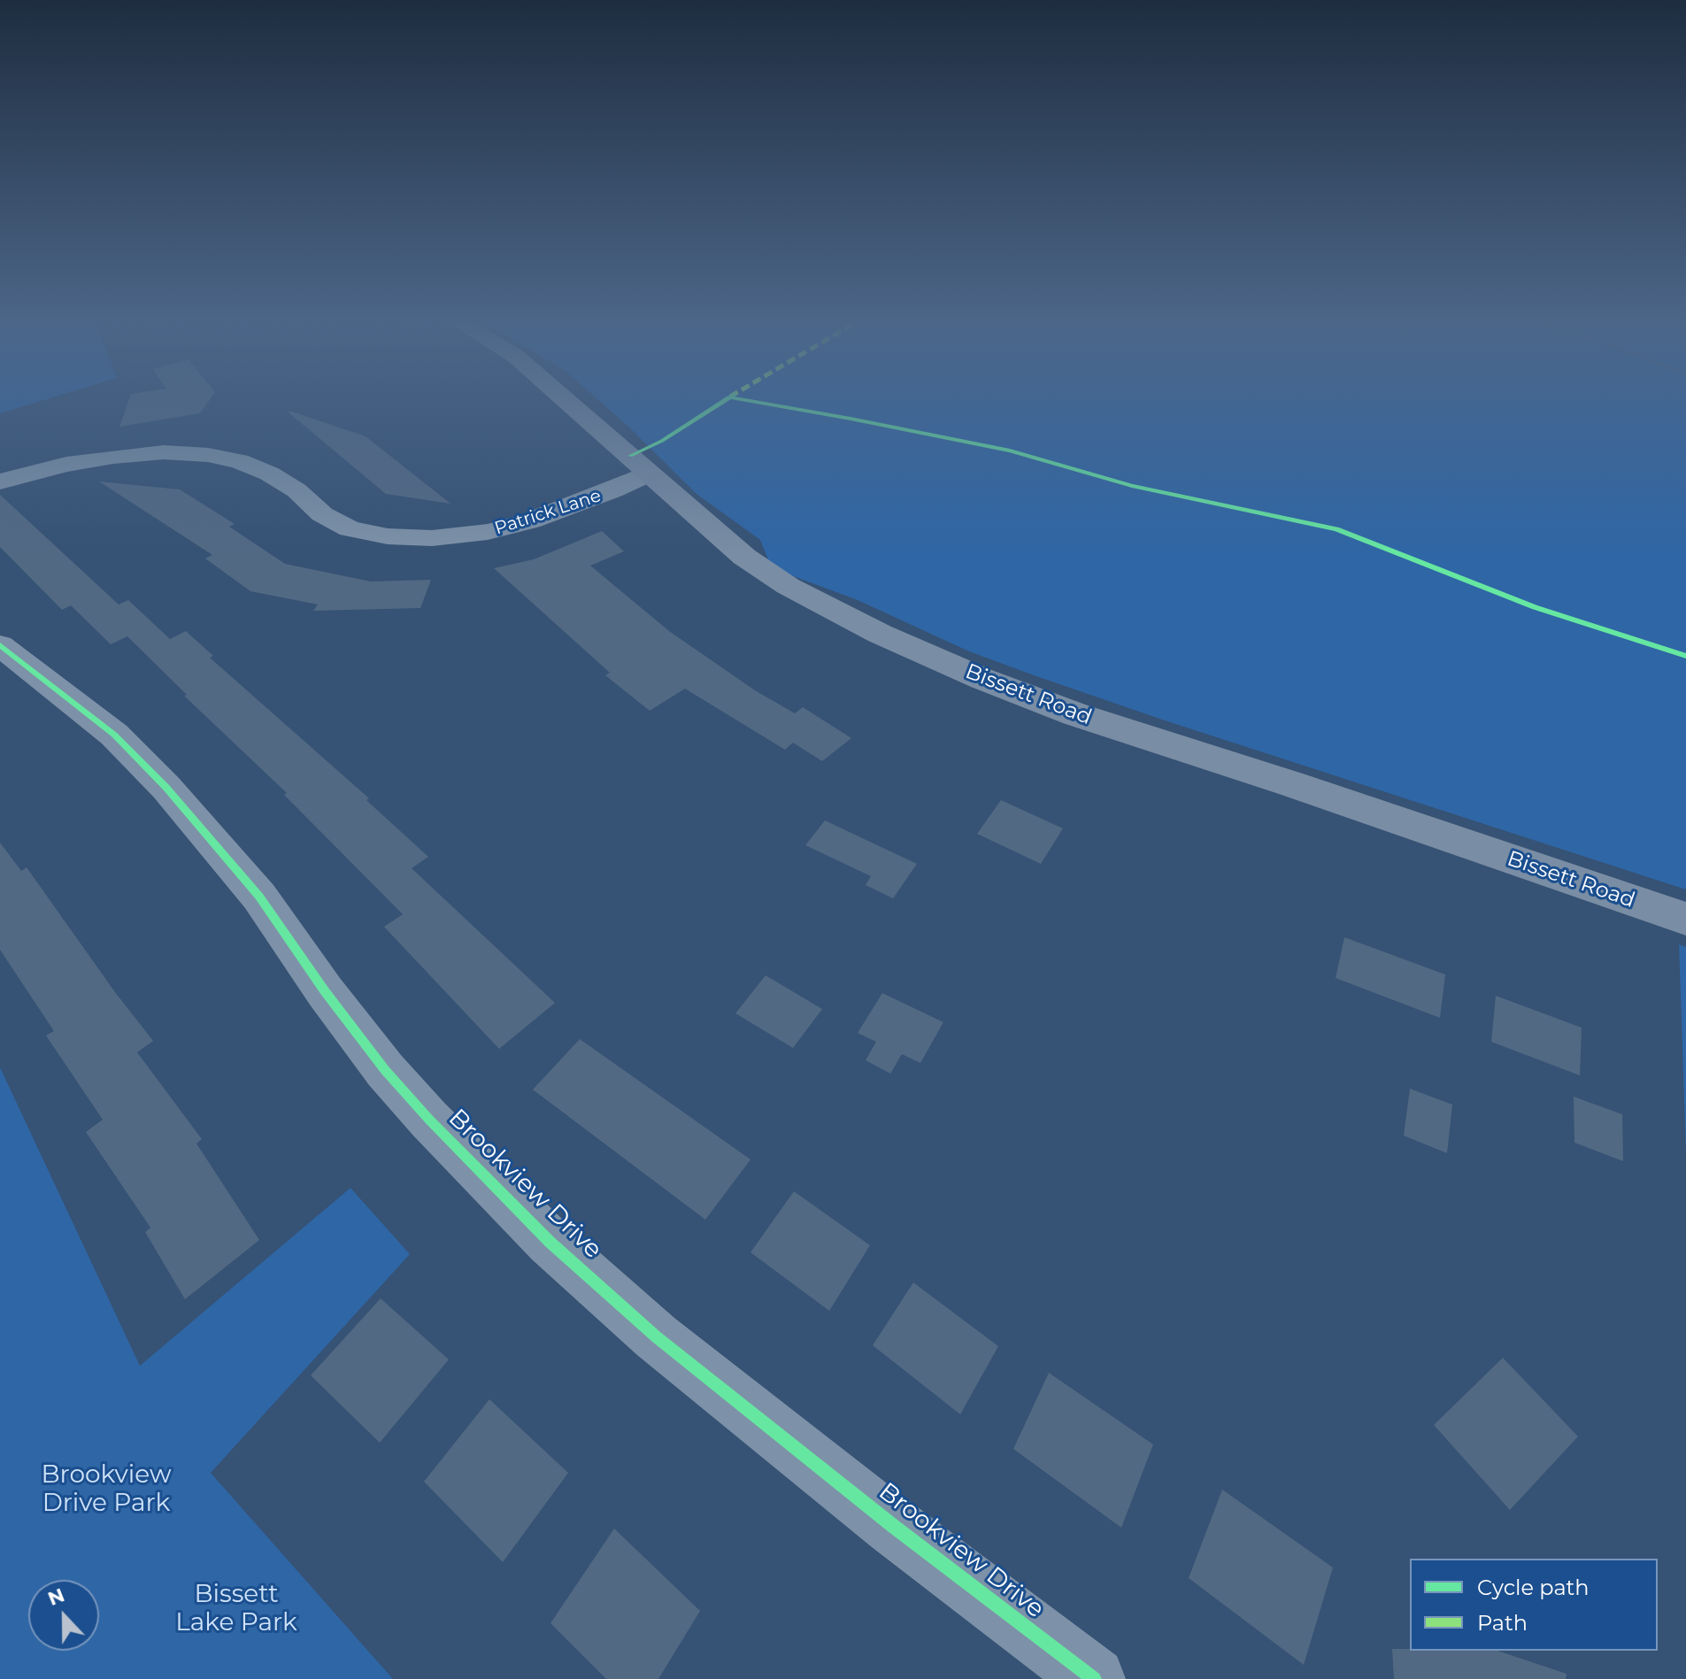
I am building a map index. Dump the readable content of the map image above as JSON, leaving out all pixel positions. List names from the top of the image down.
{
  "streets": {
    "main road": ["Bissett Road"],
    "street": ["Patrick Lane", "Brookview Drive"]
  },
  "crossings": [
    ["Patrick Lane", "Bissett Road"]
  ],
  "parks": ["Brookview Drive Park", "Bissett Lake Park"],
  "legend": ["Cycle path", "Path"],
  "north": "top"
}
